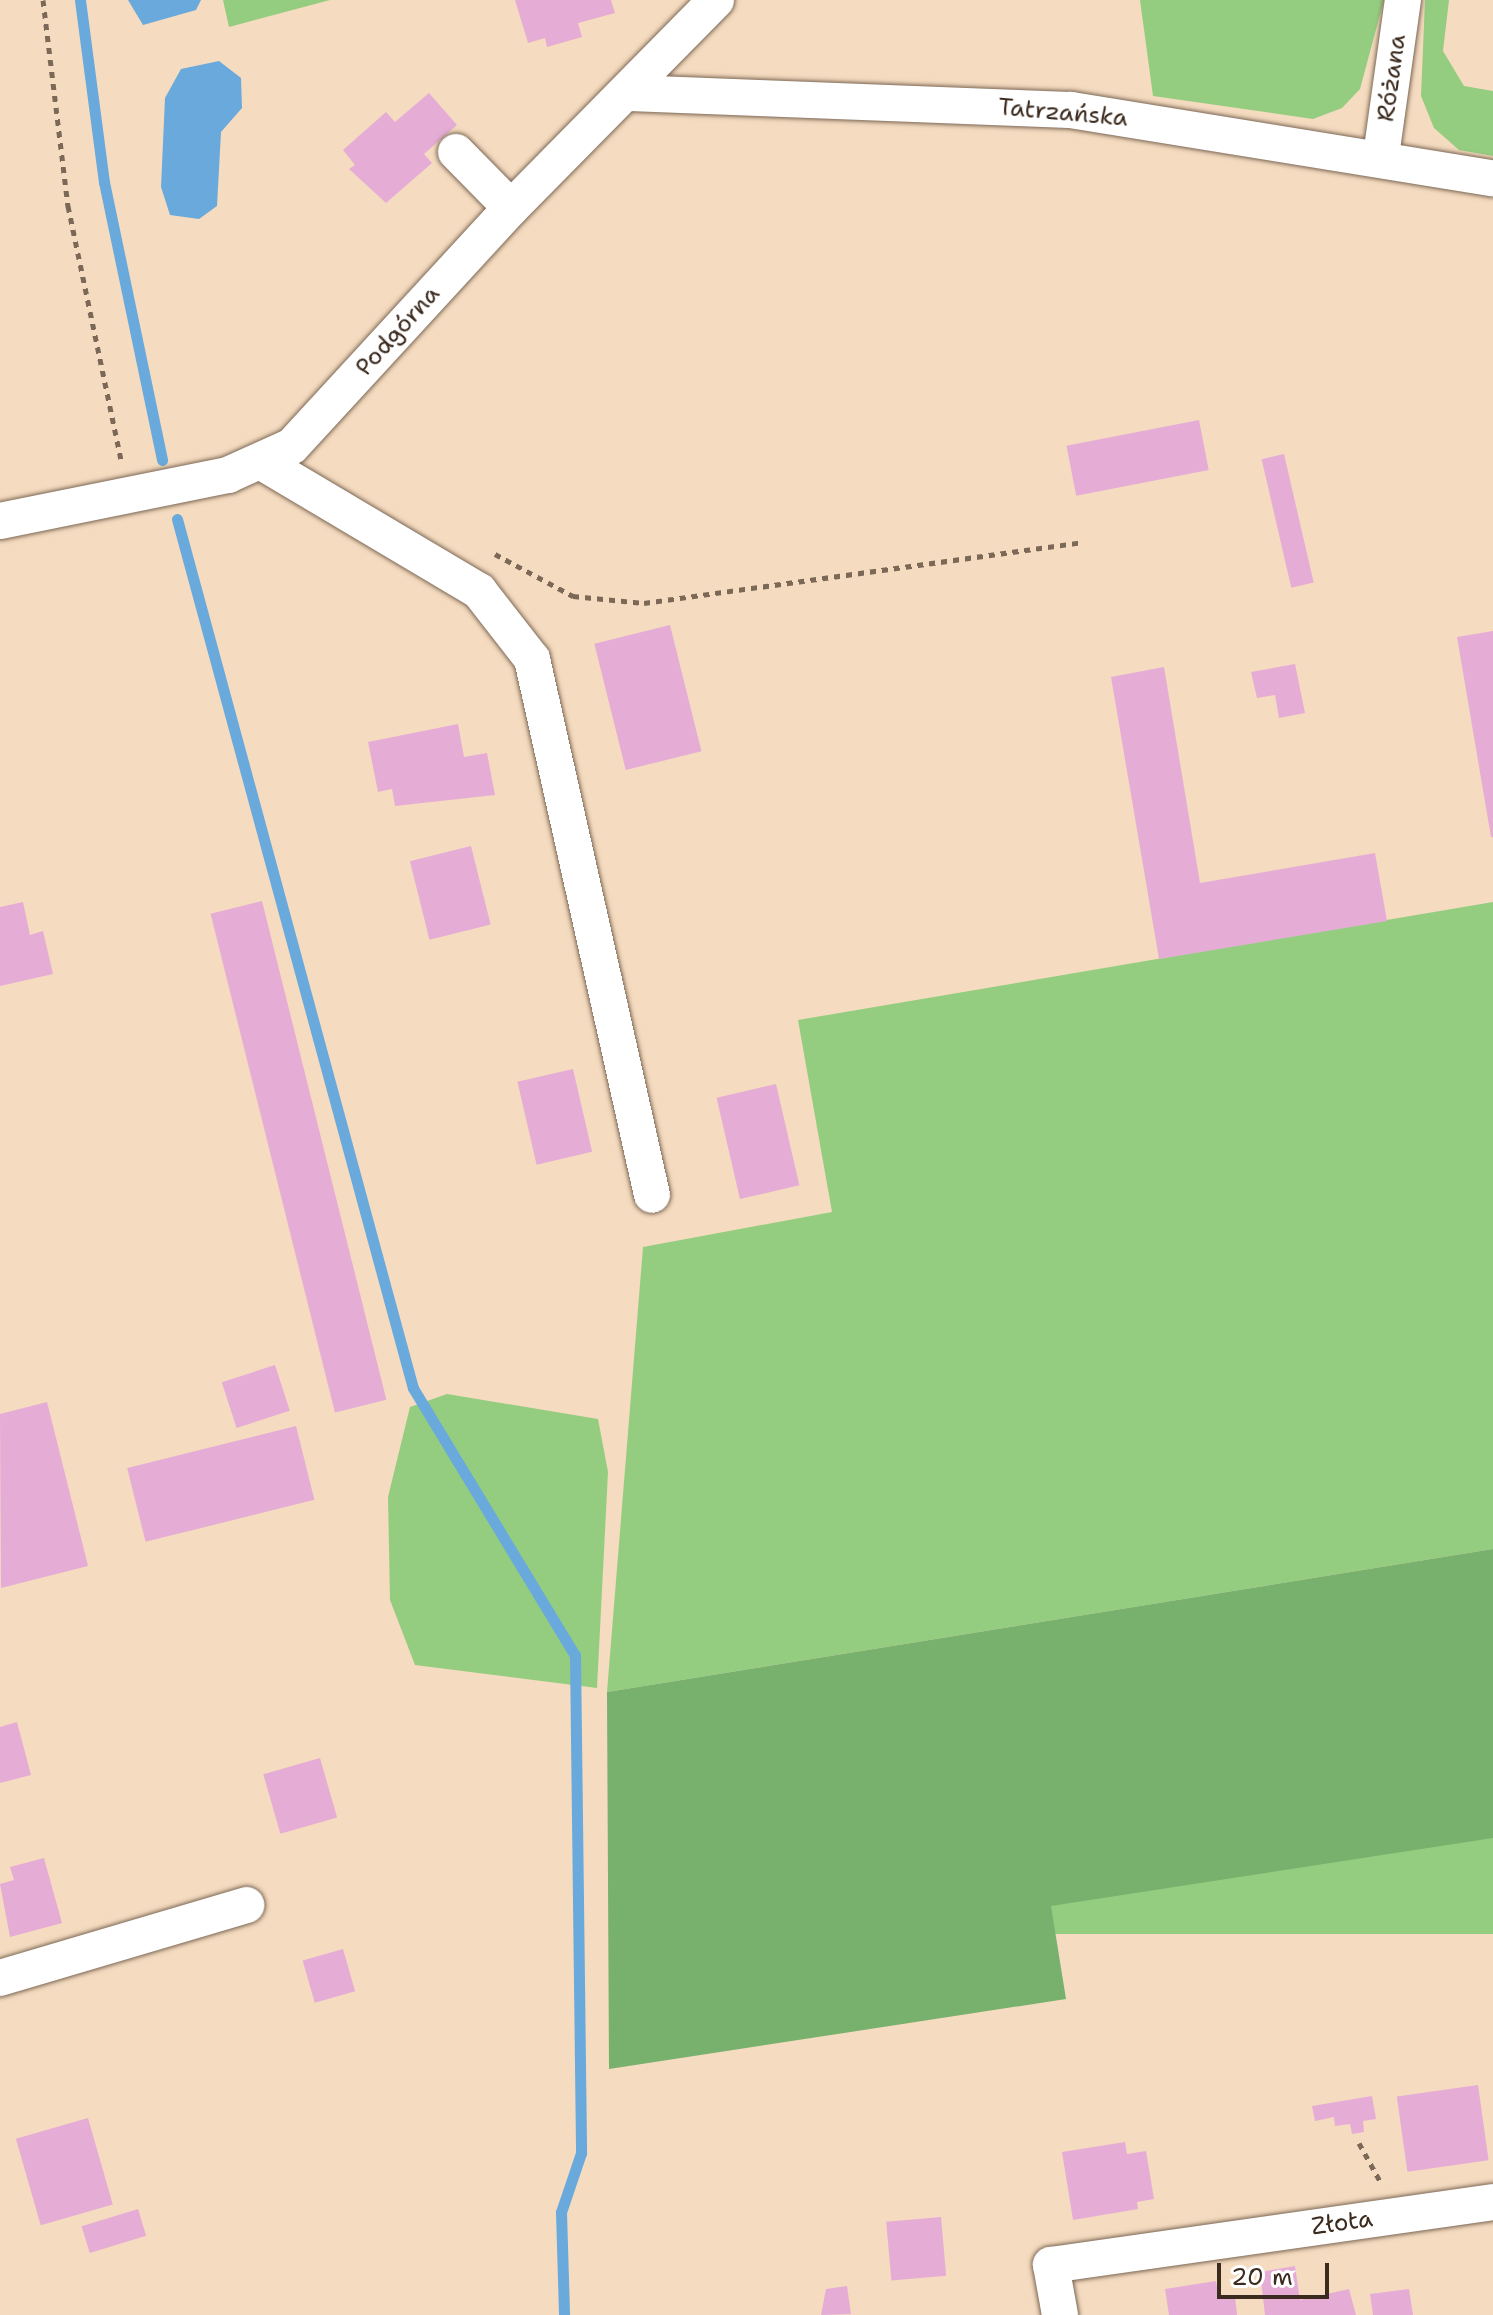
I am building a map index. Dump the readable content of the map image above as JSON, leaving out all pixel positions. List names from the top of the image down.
{
  "streets": {
    "street": [
      "Różana",
      "Tatrzańska",
      "Podgórna",
      "Złota"
    ]
  },
  "crossings": [
    ["Różana", "Tatrzańska"],
    ["Tatrzańska", "Podgórna"]
  ],
  "scale_bar": "20 m"
}
